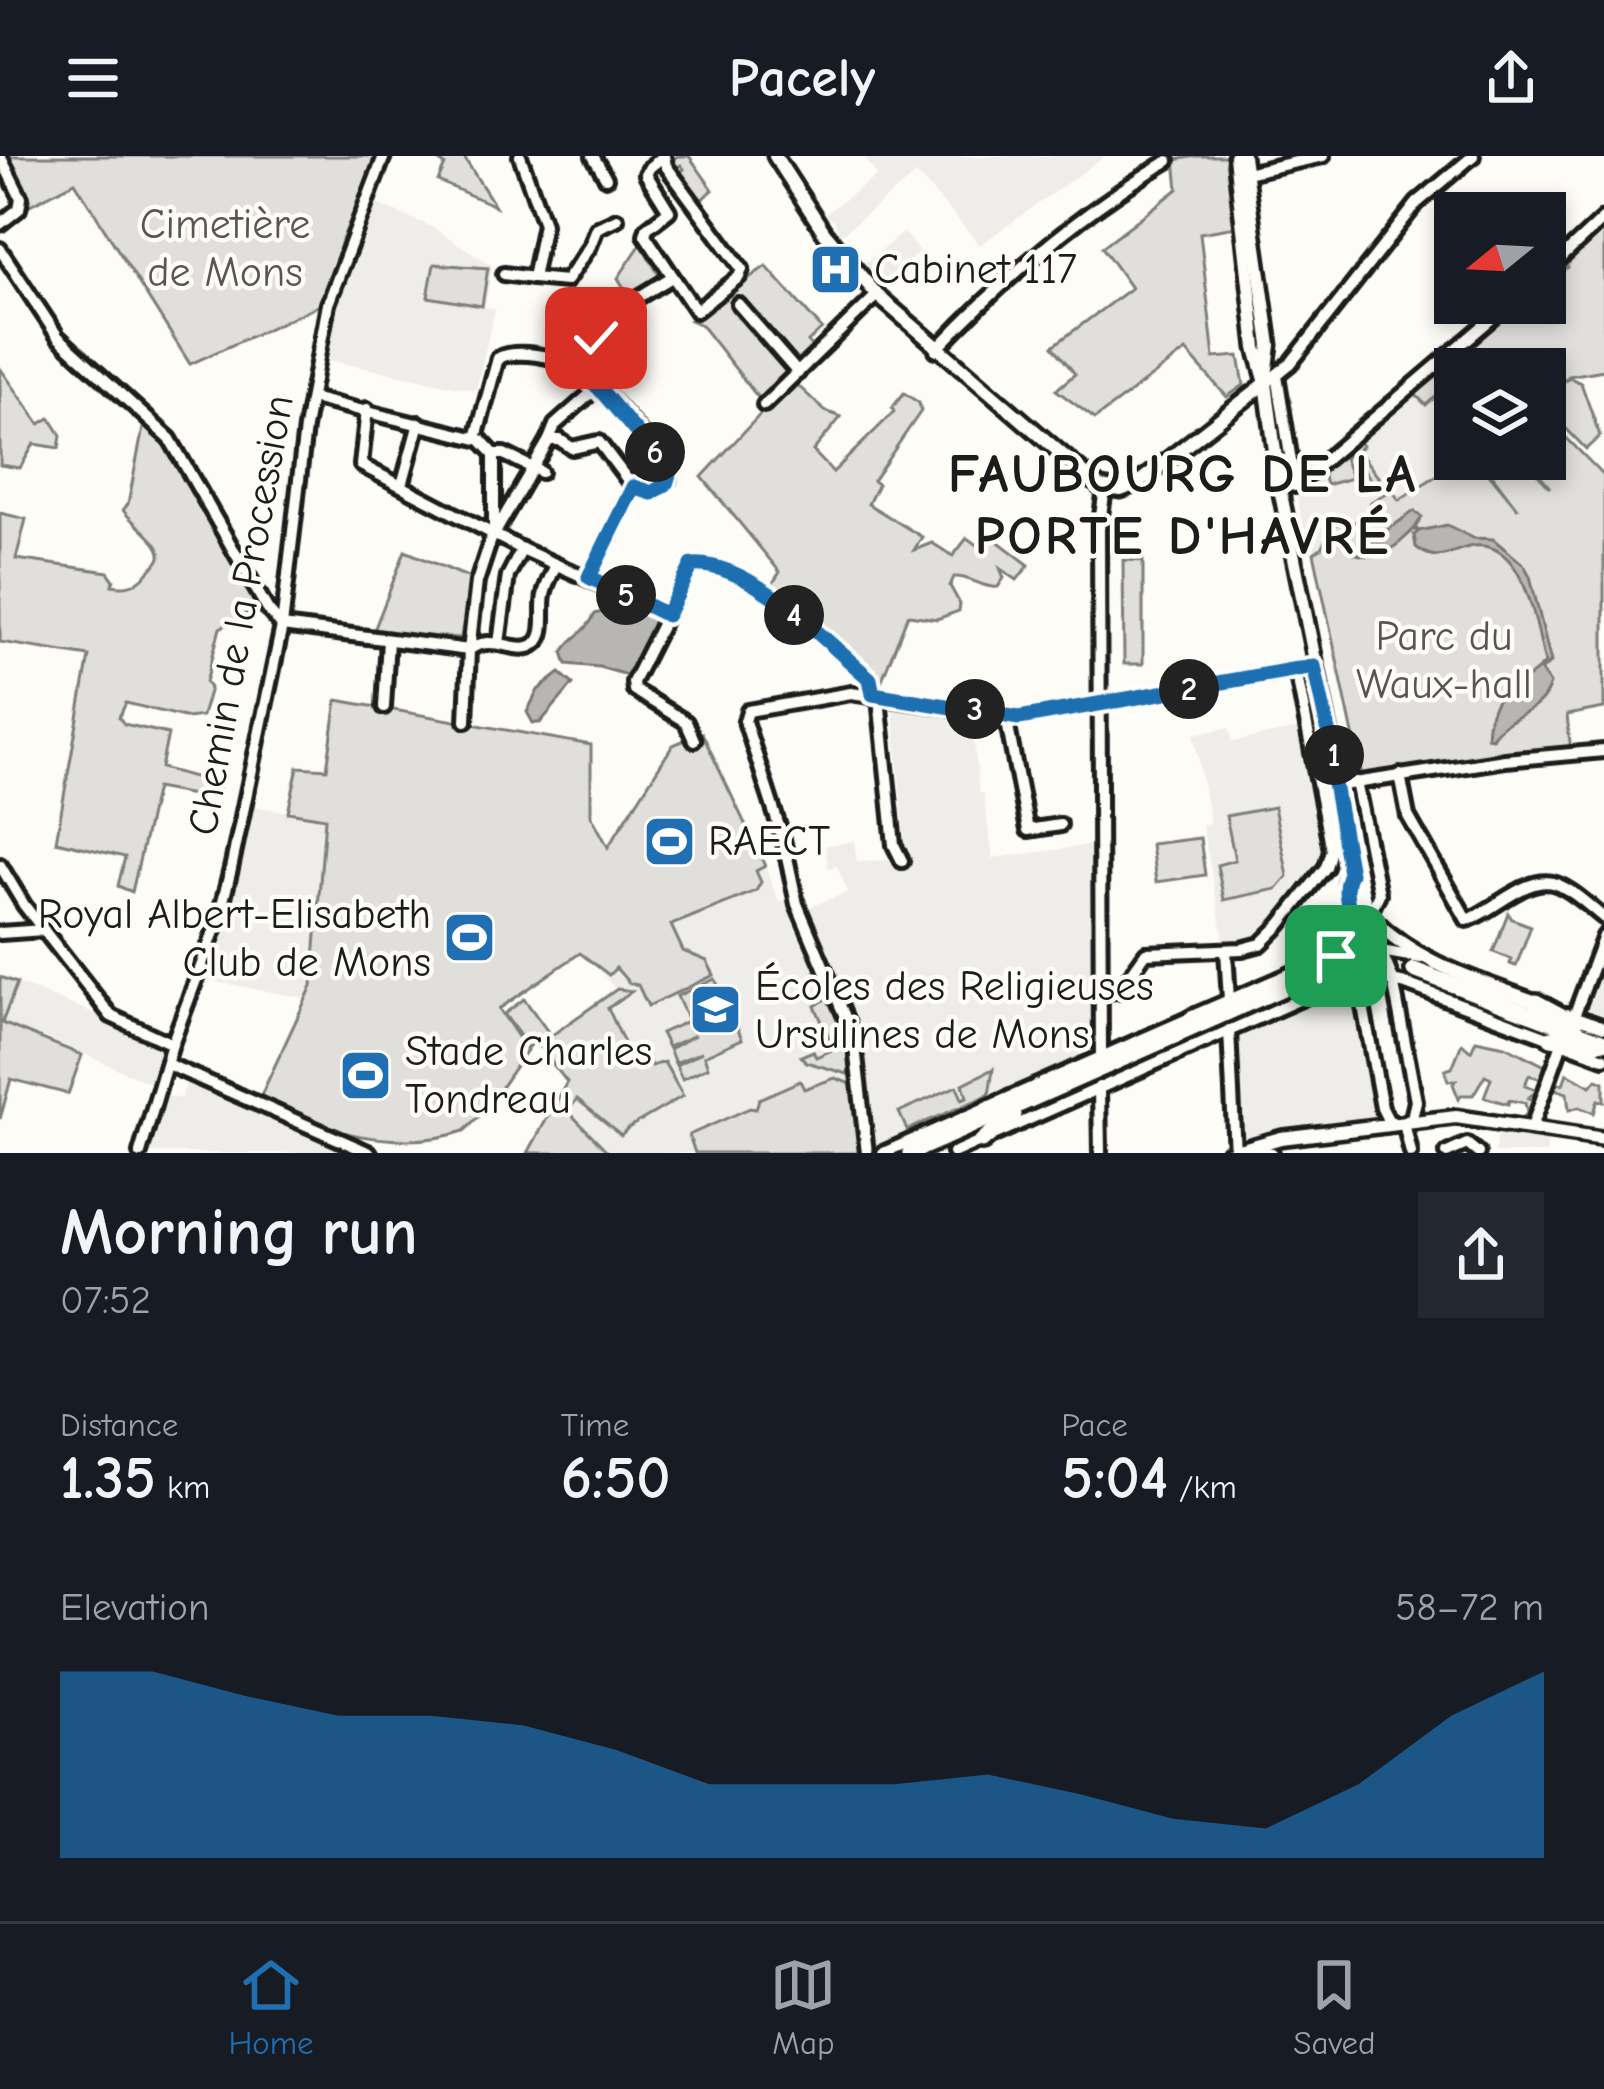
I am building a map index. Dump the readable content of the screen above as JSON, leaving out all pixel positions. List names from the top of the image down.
{
  "streets": {
    "street": ["Chemin de la Procession"]
  },
  "districts": ["FAUBOURG DE LA PORTE D'HAVRÉ"],
  "parks": ["Cimetière de Mons", "Parc du Waux-hall"],
  "places": {
    "hospital": ["Cabinet 117"],
    "sports": ["RAECT", "Royal Albert-Elisabeth Club de Mons", "Stade Charles Tondreau"],
    "school or university": ["Écoles des Religieuses Ursulines de Mons"]
  },
  "north": "left",
  "page": {
    "header": "Pacely",
    "pins": [
      "6",
      "5",
      "4",
      "2",
      "3",
      "1"
    ],
    "heading": ["Morning run", "07:52"],
    "stats": [
      ["Distance", "1.35 km"],
      ["Time", "6:50"],
      ["Pace", "5:04 /km"]
    ],
    "chart": ["Elevation", "58–72 m"],
    "tabs": ["Home", "Map", "Saved"]
  }
}
